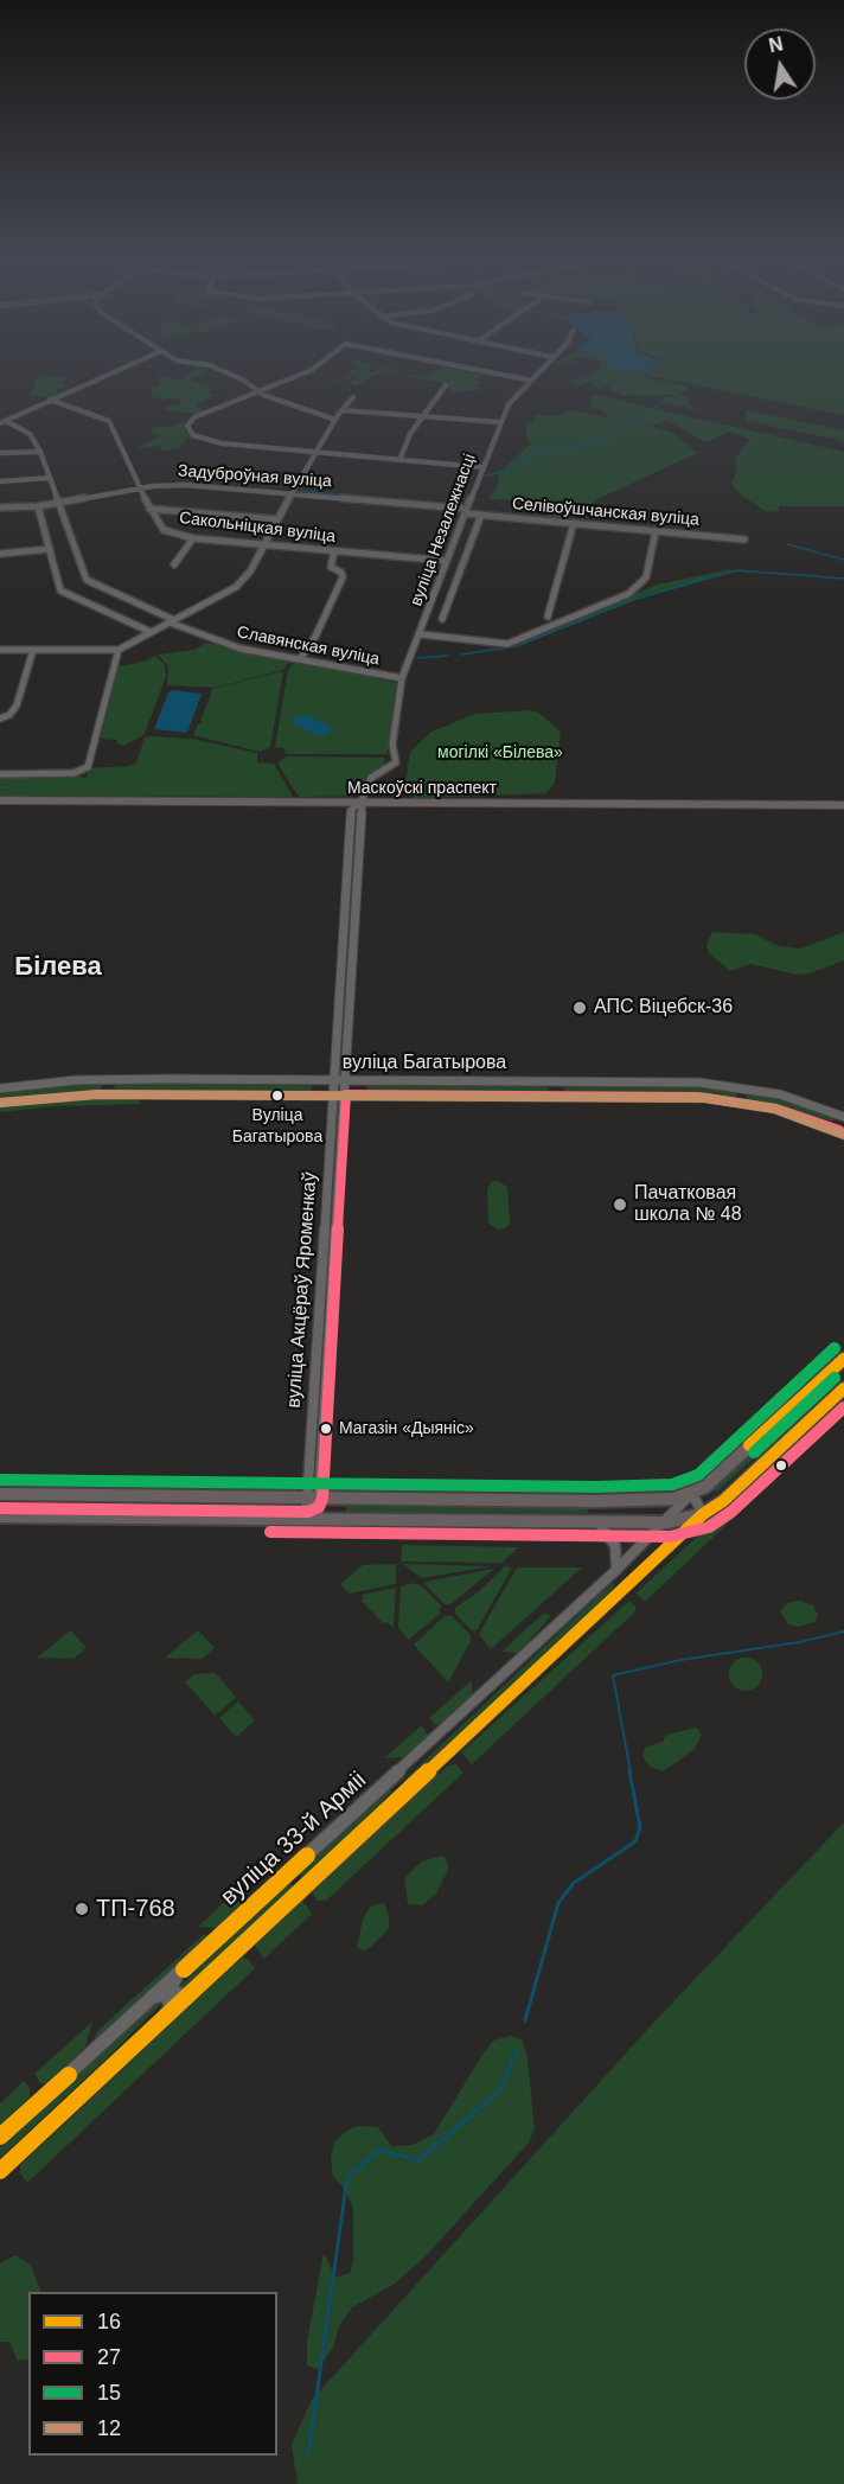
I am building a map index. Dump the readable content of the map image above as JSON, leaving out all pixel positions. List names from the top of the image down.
{
  "streets": {
    "main road": ["Маскоўскі праспект", "вуліца 33-й Арміі"],
    "street": [
      "Задуброўная вуліца",
      "Селівоўшчанская вуліца",
      "Сакольніцкая вуліца",
      "вуліца Незалежнасці",
      "Славянская вуліца",
      "вуліца Багатырова",
      "вуліца Акцёраў Яроменкаў"
    ]
  },
  "crossings": [
    ["Задуброўная вуліца", "Селівоўшчанская вуліца"],
    ["Задуброўная вуліца", "Сакольніцкая вуліца"],
    ["Задуброўная вуліца", "вуліца Незалежнасці"],
    ["Задуброўная вуліца", "Славянская вуліца"],
    ["Селівоўшчанская вуліца", "вуліца Незалежнасці"],
    ["Сакольніцкая вуліца", "вуліца Незалежнасці"],
    ["вуліца Незалежнасці", "Славянская вуліца"],
    ["вуліца Незалежнасці", "Маскоўскі праспект"],
    ["вуліца Незалежнасці", "вуліца Акцёраў Яроменкаў"],
    ["Маскоўскі праспект", "вуліца Акцёраў Яроменкаў"],
    ["вуліца Багатырова", "вуліца Акцёраў Яроменкаў"]
  ],
  "districts": ["Білева"],
  "parks": ["могілкі «Білева»"],
  "places": [
    "АПС Віцебск-36",
    "Вуліца Багатырова",
    "Пачатковая школа № 48",
    "Магазін «Дыяніс»",
    "ТП-768"
  ],
  "lines": [
    "transit line 27",
    "transit line 12",
    "transit line 15",
    "transit line 16"
  ],
  "legend": [
    "16",
    "27",
    "15",
    "12"
  ],
  "north": "top"
}
